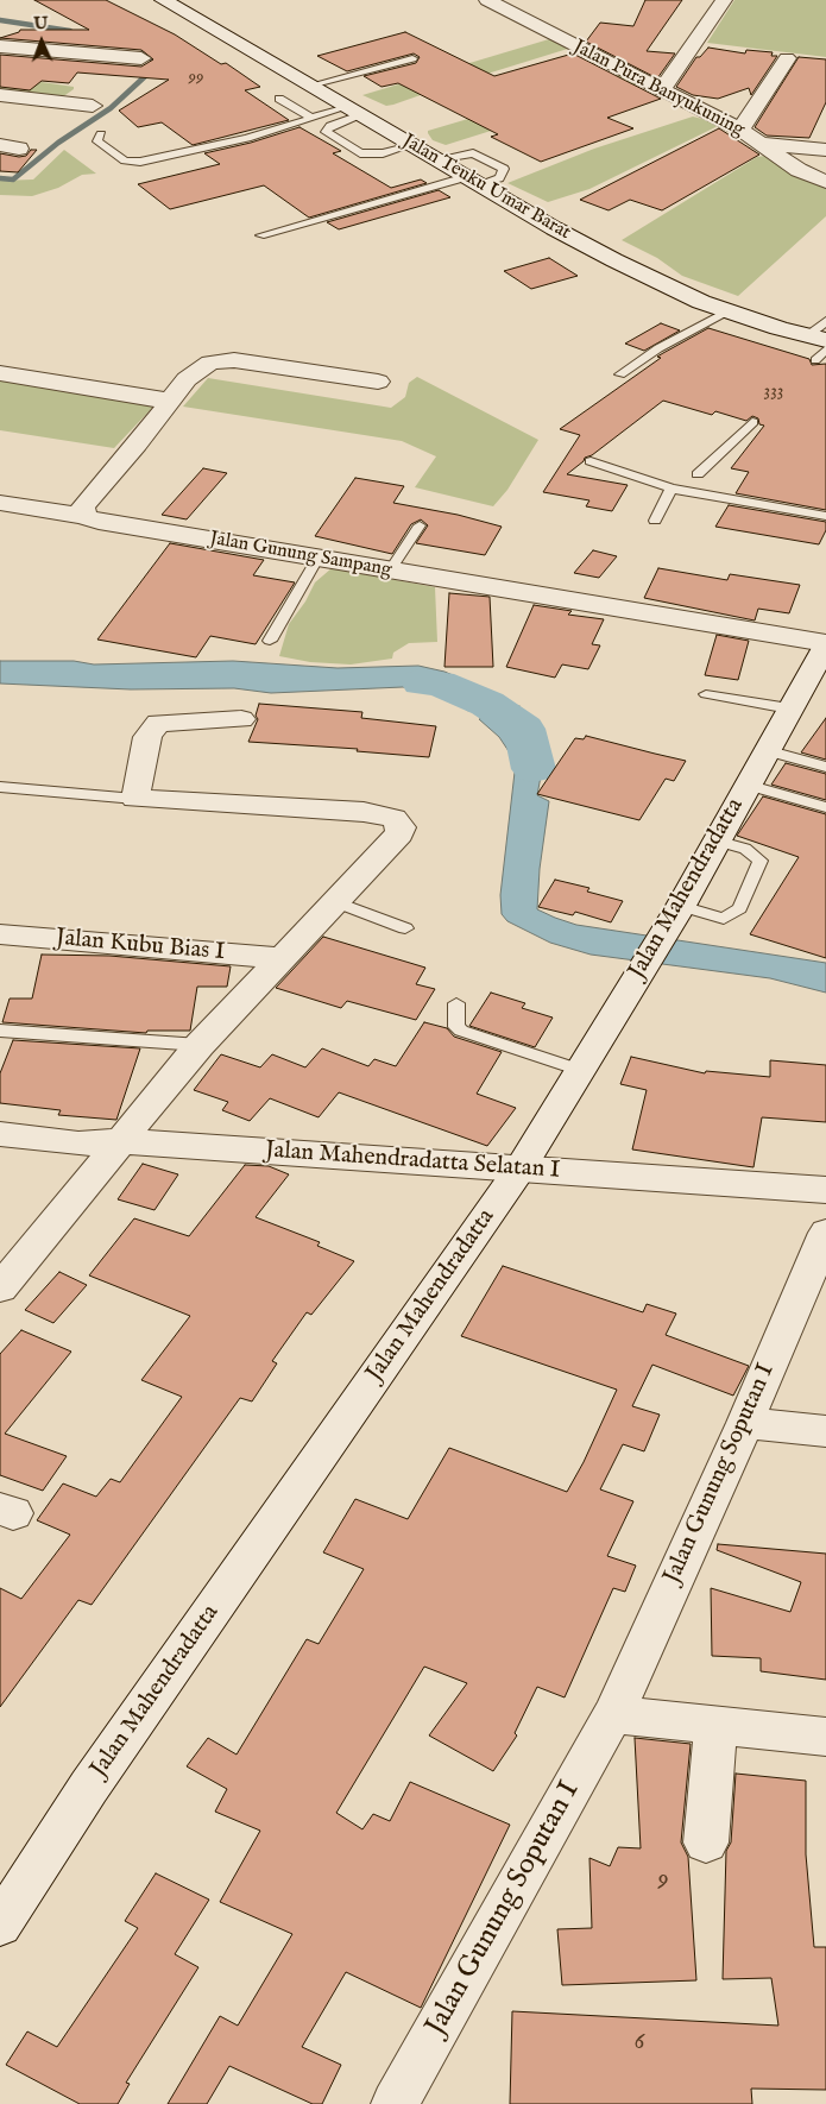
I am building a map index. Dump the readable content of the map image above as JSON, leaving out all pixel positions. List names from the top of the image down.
{
  "streets": {
    "street": [
      "Jalan Pura Banyukuning",
      "Jalan Teuku Umar Barat",
      "Jalan Gunung Sampang",
      "Jalan Mahendradatta",
      "Jalan Kubu Bias I",
      "Jalan Mahendradatta Selatan I",
      "Jalan Gunung Soputan I"
    ]
  },
  "crossings": [
    ["Jalan Gunung Sampang", "Jalan Mahendradatta"],
    ["Jalan Mahendradatta", "Jalan Mahendradatta Selatan I"]
  ],
  "house_numbers": [
    "99",
    "333",
    "9",
    "6"
  ],
  "north": "top"
}
